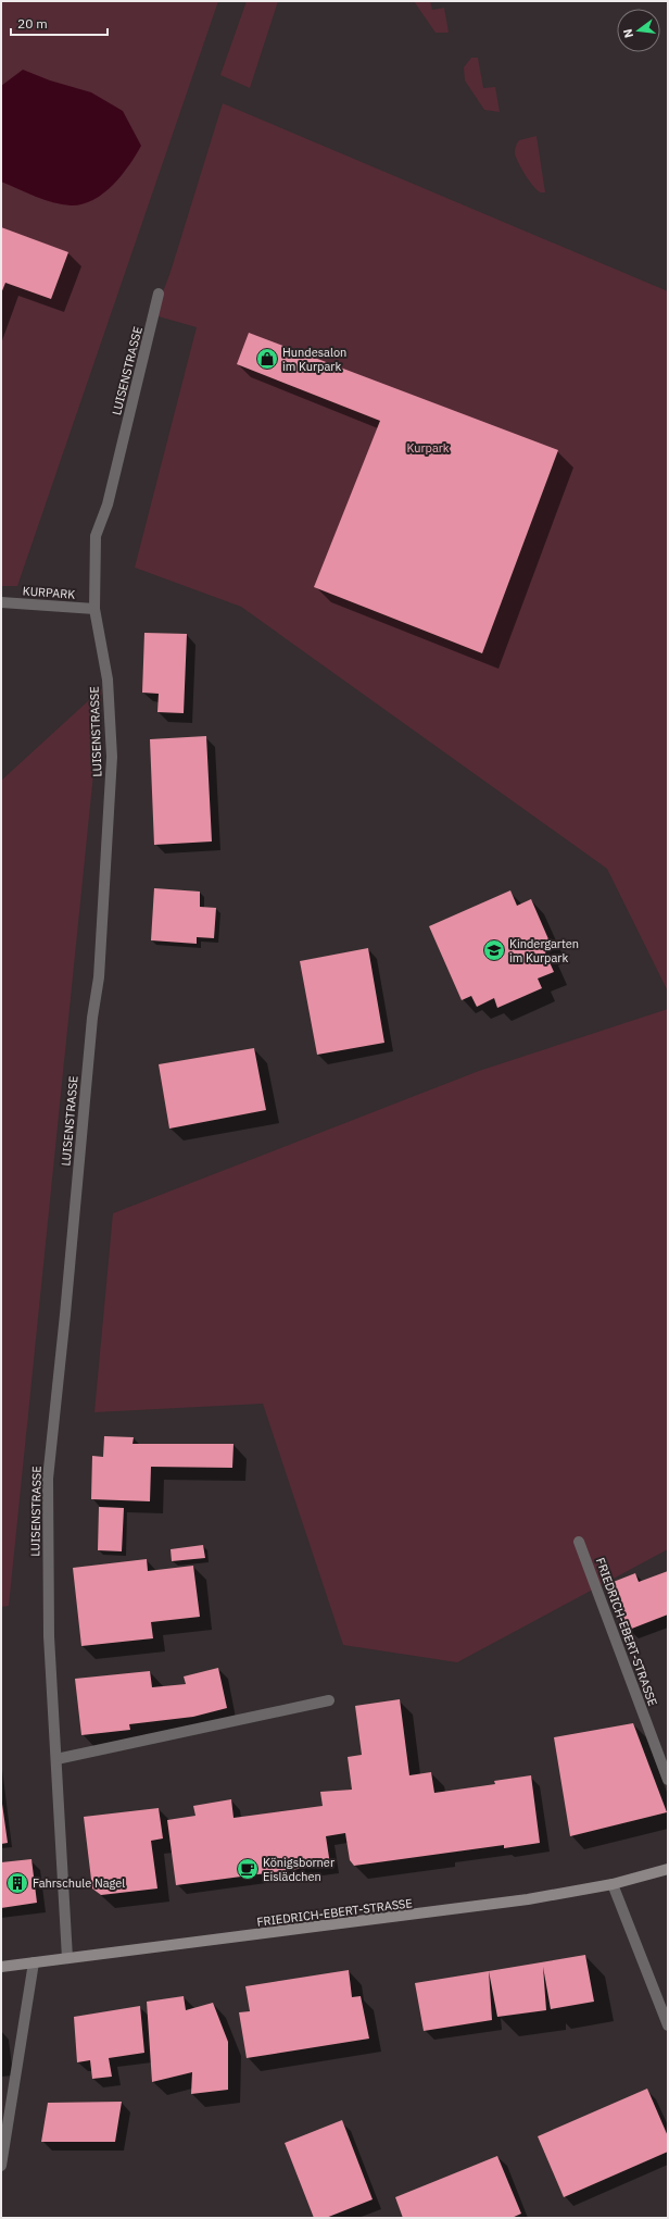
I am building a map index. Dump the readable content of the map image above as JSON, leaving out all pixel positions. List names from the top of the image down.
{
  "streets": {
    "main road": ["FRIEDRICH-EBERT-STRASSE"],
    "street": ["LUISENSTRASSE", "KURPARK"]
  },
  "crossings": [
    ["LUISENSTRASSE", "KURPARK"],
    ["LUISENSTRASSE", "FRIEDRICH-EBERT-STRASSE"]
  ],
  "parks": ["Kurpark"],
  "places": {
    "shop": ["Hundesalon im Kurpark"],
    "school or university": ["Kindergarten im Kurpark"],
    "cafe": ["Königsborner Eislädchen"],
    "building": ["Fahrschule Nagel"]
  },
  "scale_bar": "20 m",
  "north": "left"
}
